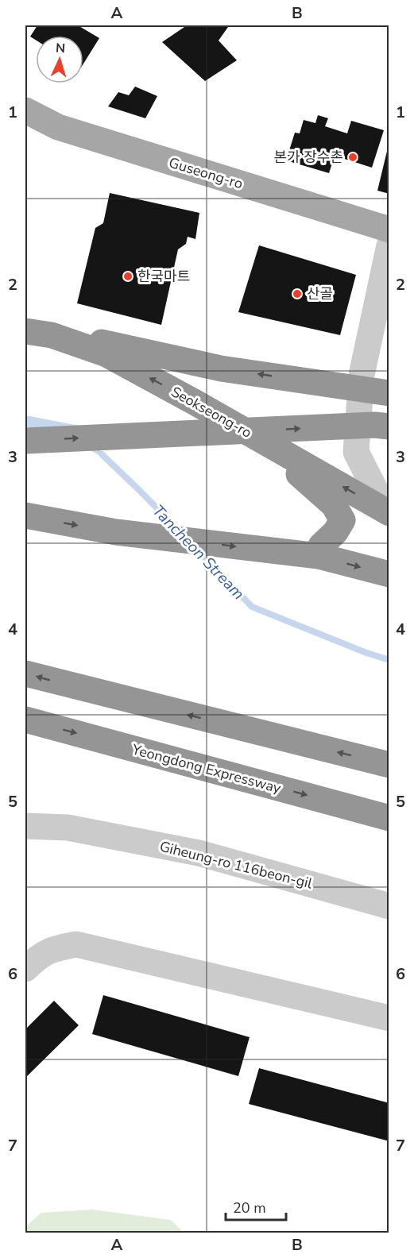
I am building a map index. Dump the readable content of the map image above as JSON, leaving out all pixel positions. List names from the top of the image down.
{
  "streets": {
    "highway": ["Seokseong-ro", "Yeongdong Expressway"],
    "main road": ["Guseong-ro"],
    "street": ["Giheung-ro 116beon-gil"]
  },
  "water": ["Tancheon Stream"],
  "places": ["본가 장수촌", "한국마트", "산골"],
  "scale_bar": "20 m",
  "north": "top",
  "grid": {
    "columns": ["A", "B"],
    "rows": [
      "1",
      "2",
      "3",
      "4",
      "5",
      "6",
      "7"
    ]
  }
}
